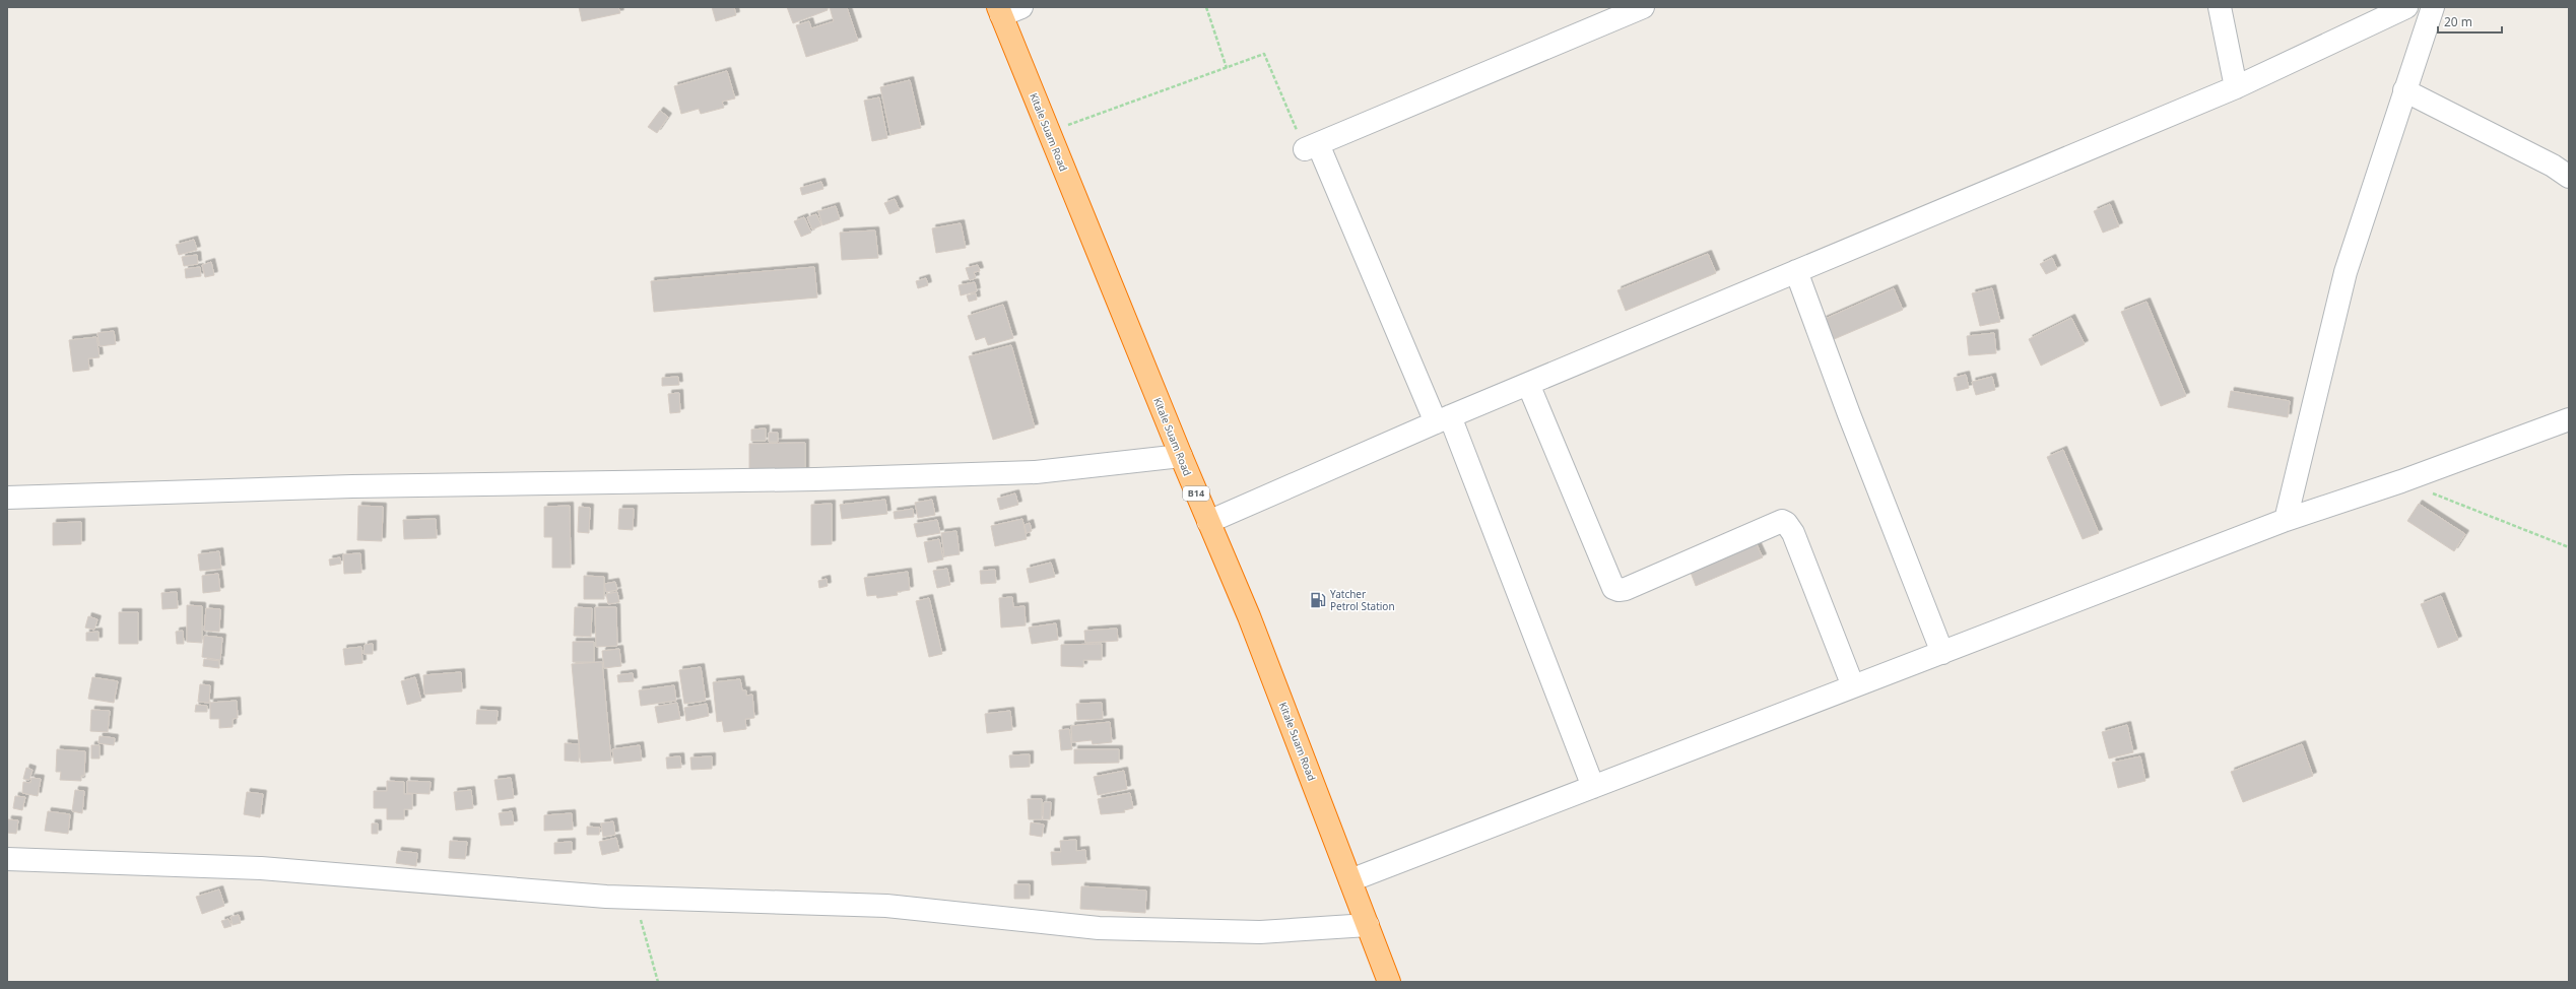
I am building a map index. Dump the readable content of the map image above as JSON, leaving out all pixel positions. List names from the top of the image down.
{
  "streets": {
    "highway": ["Kitale Suam Road", "B14"]
  },
  "places": {
    "fuel station": ["Yatcher Petrol Station"]
  },
  "scale_bar": "20 m"
}
